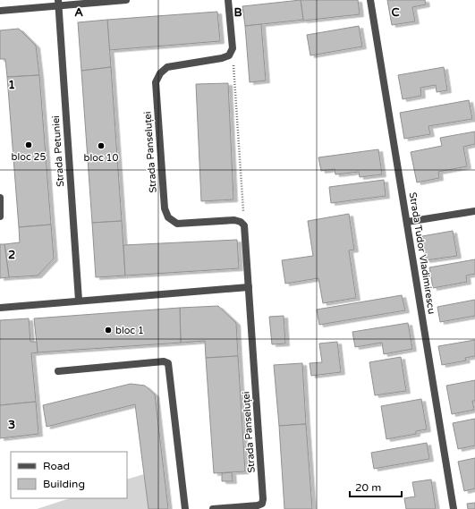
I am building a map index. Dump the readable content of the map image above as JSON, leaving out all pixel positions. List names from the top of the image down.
{
  "streets": {
    "street": ["Strada Petuniei", "Strada Panseluței", "Strada Tudor Vladimirescu"]
  },
  "places": ["bloc 25", "bloc 10", "bloc 1"],
  "legend": ["Road", "Building"],
  "scale_bar": "20 m",
  "grid": {
    "columns": ["A", "B", "C"],
    "rows": ["1", "2", "3"]
  }
}
